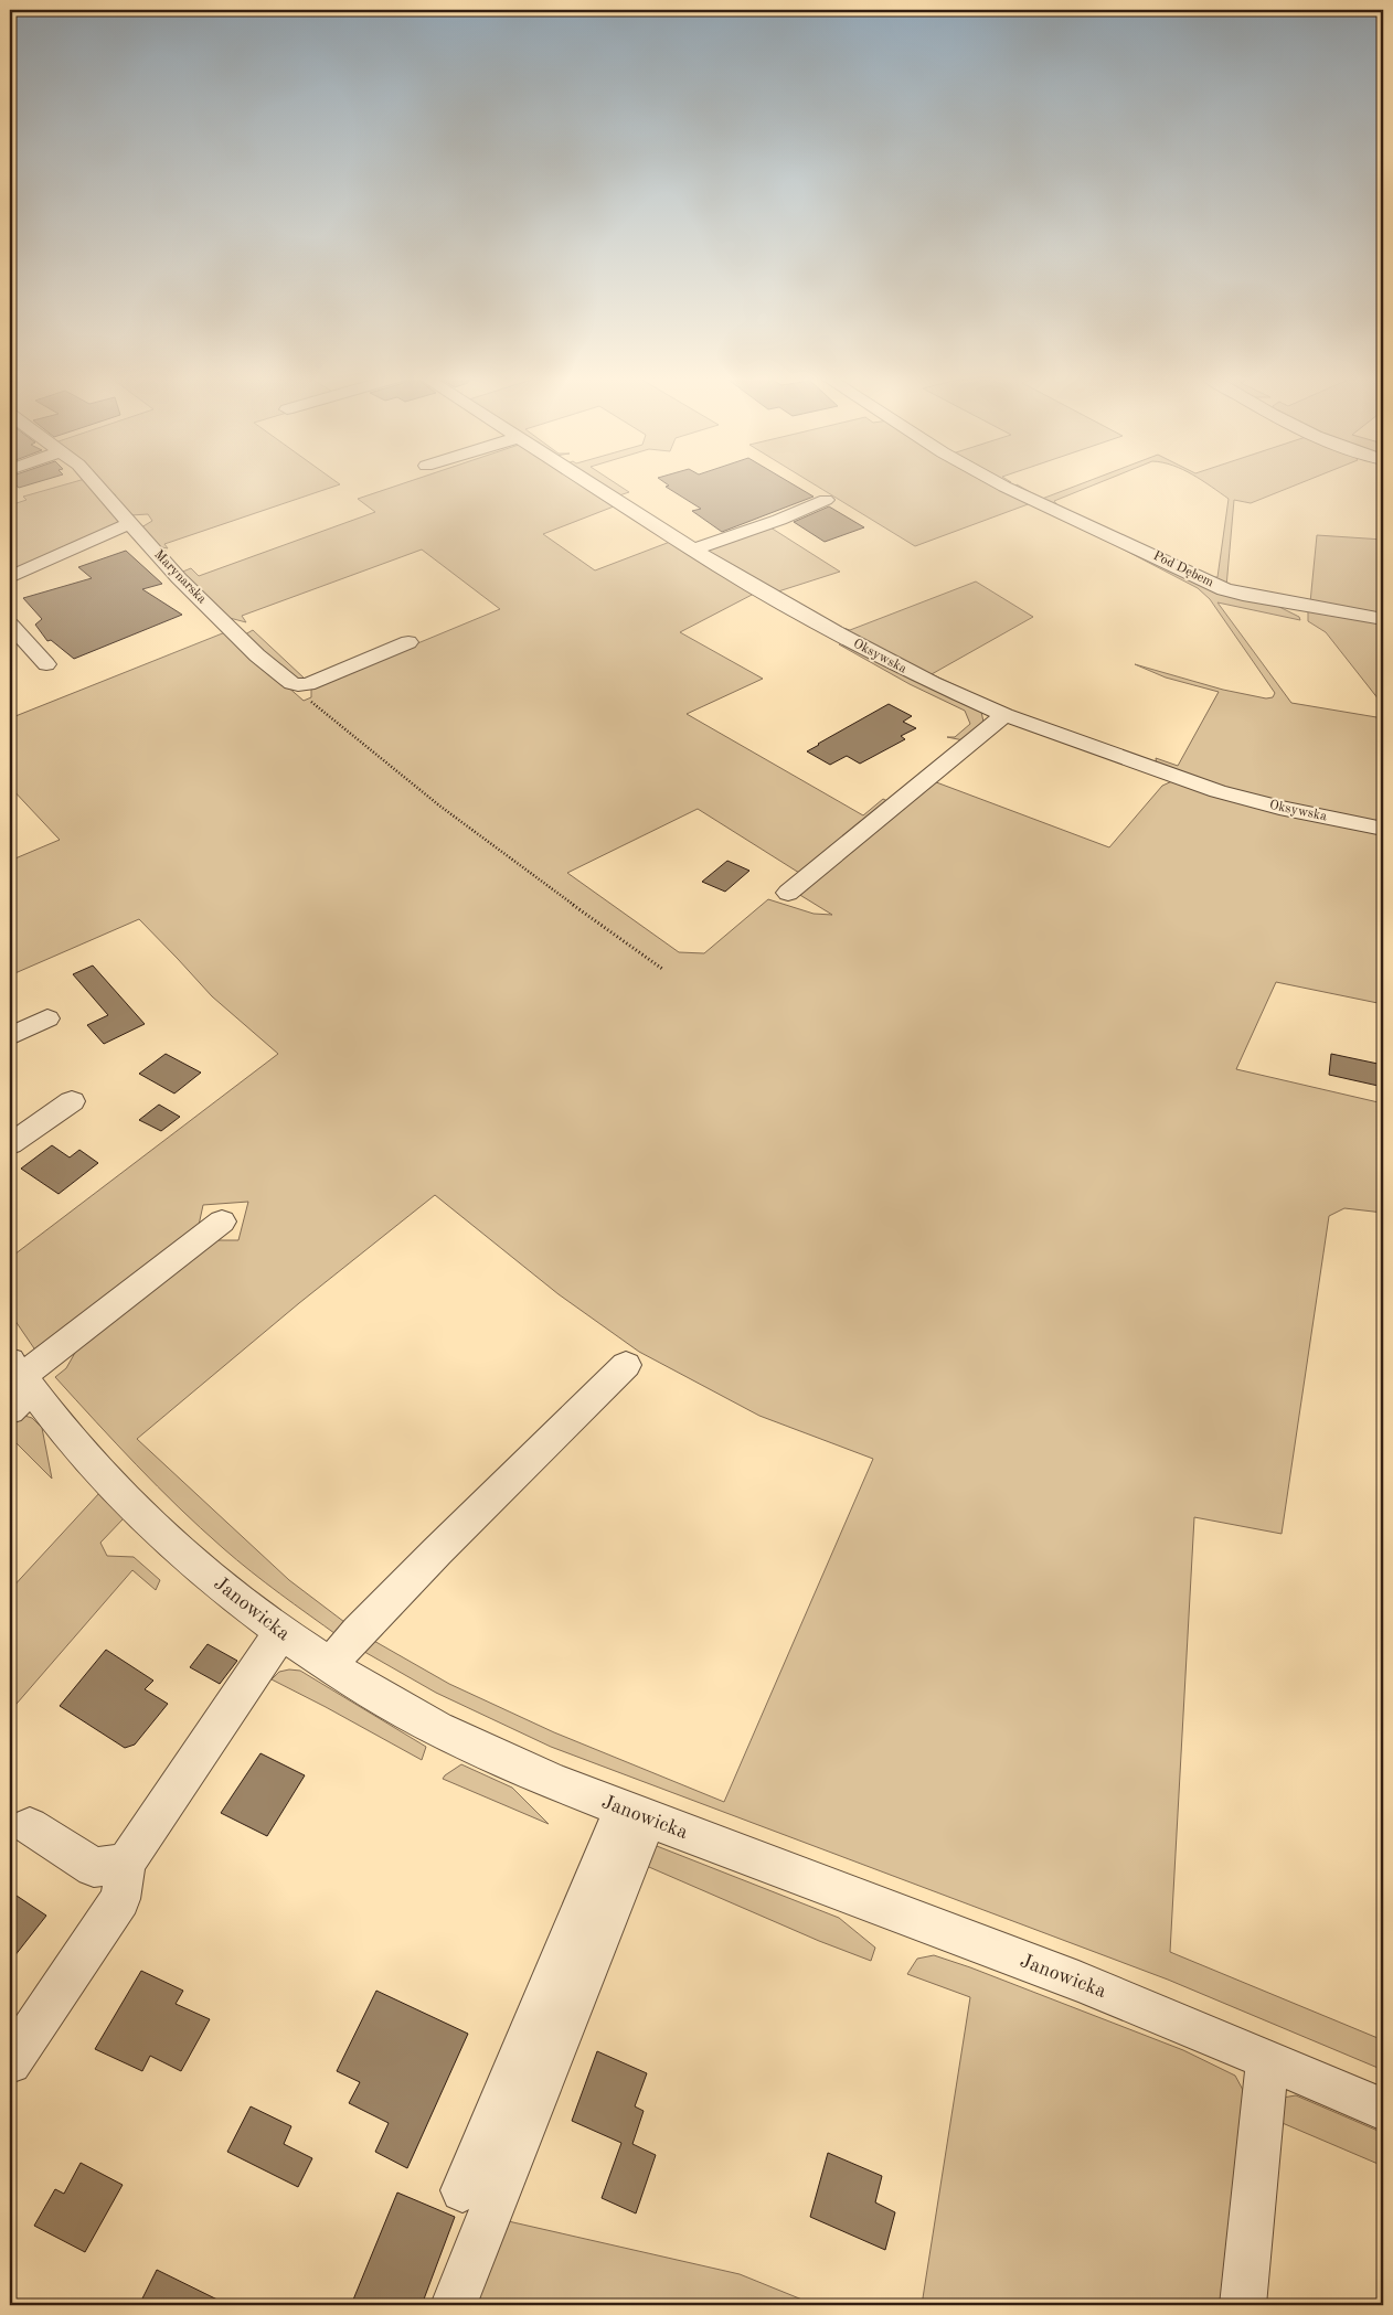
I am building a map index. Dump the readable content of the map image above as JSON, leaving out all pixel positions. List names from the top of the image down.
{
  "streets": {
    "street": [
      "Pod Dębem",
      "Marynarska",
      "Oksywska",
      "Janowicka"
    ]
  }
}
